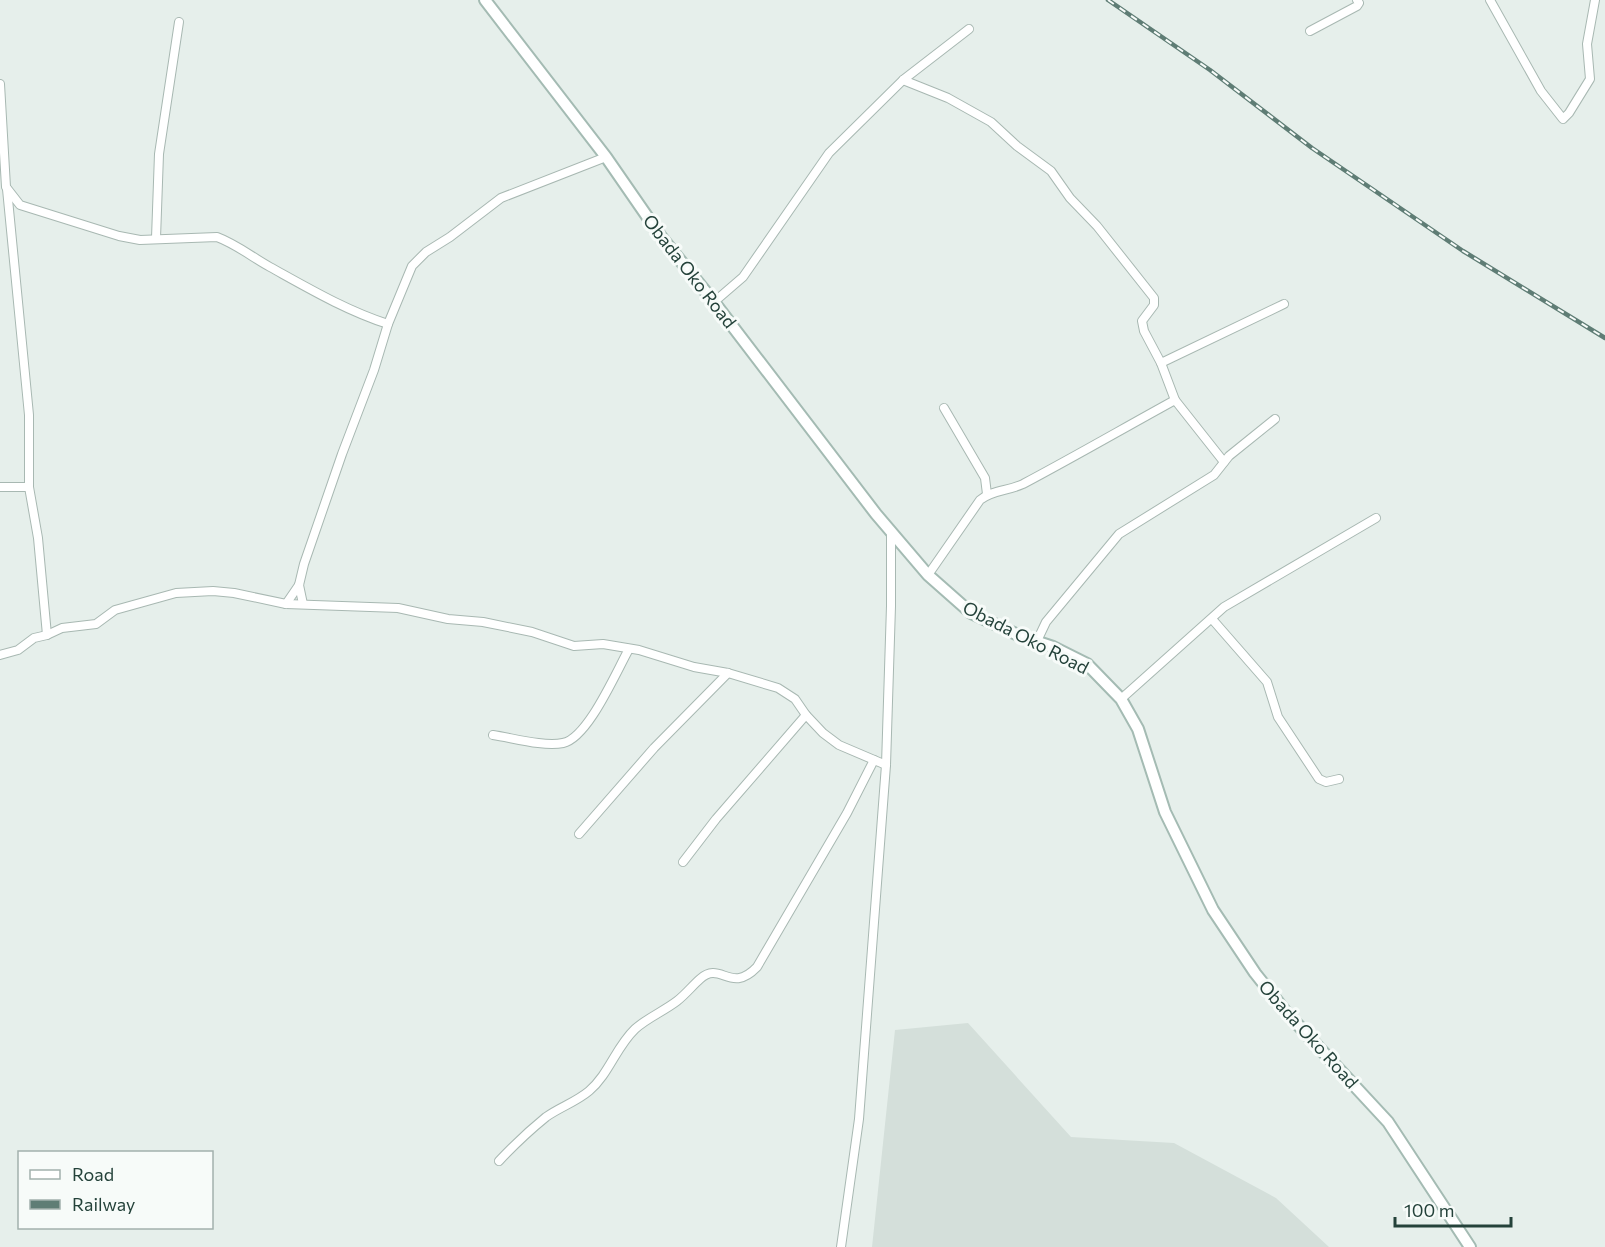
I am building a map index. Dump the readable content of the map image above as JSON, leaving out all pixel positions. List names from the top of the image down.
{
  "streets": {
    "main road": ["Obada Oko Road"]
  },
  "legend": ["Road", "Railway"],
  "scale_bar": "100 m"
}
